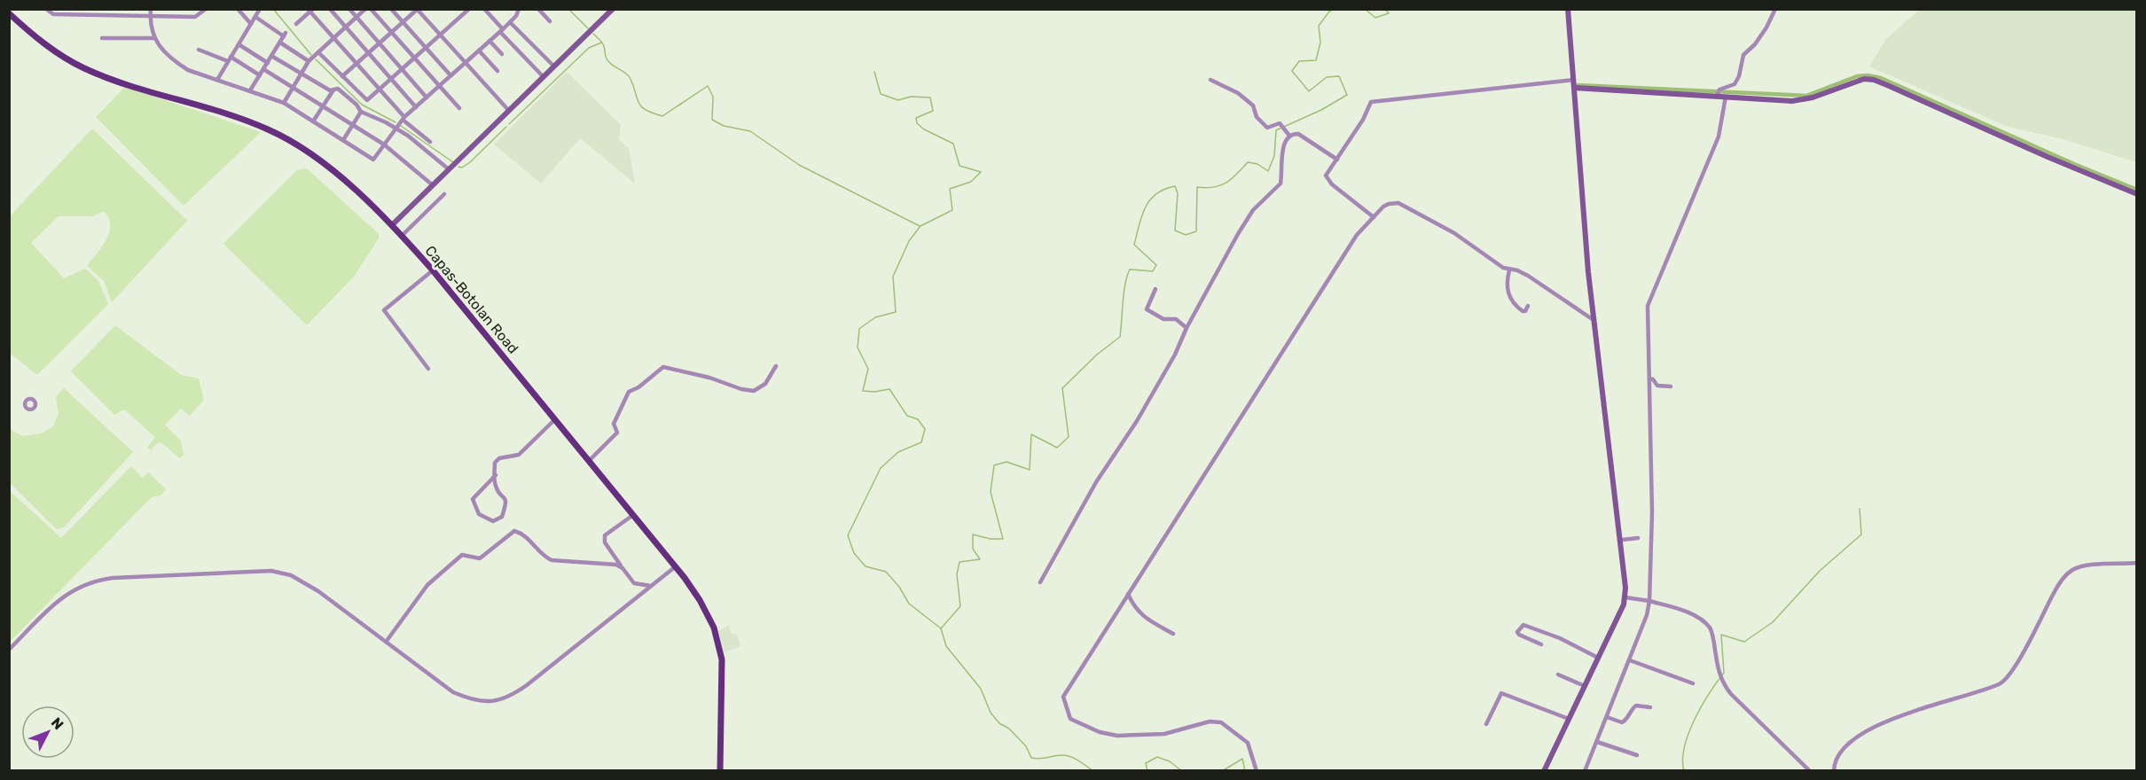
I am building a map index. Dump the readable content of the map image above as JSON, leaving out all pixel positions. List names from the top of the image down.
{
  "streets": {
    "main road": ["Capas-Botolan Road"]
  },
  "north": "top right"
}
